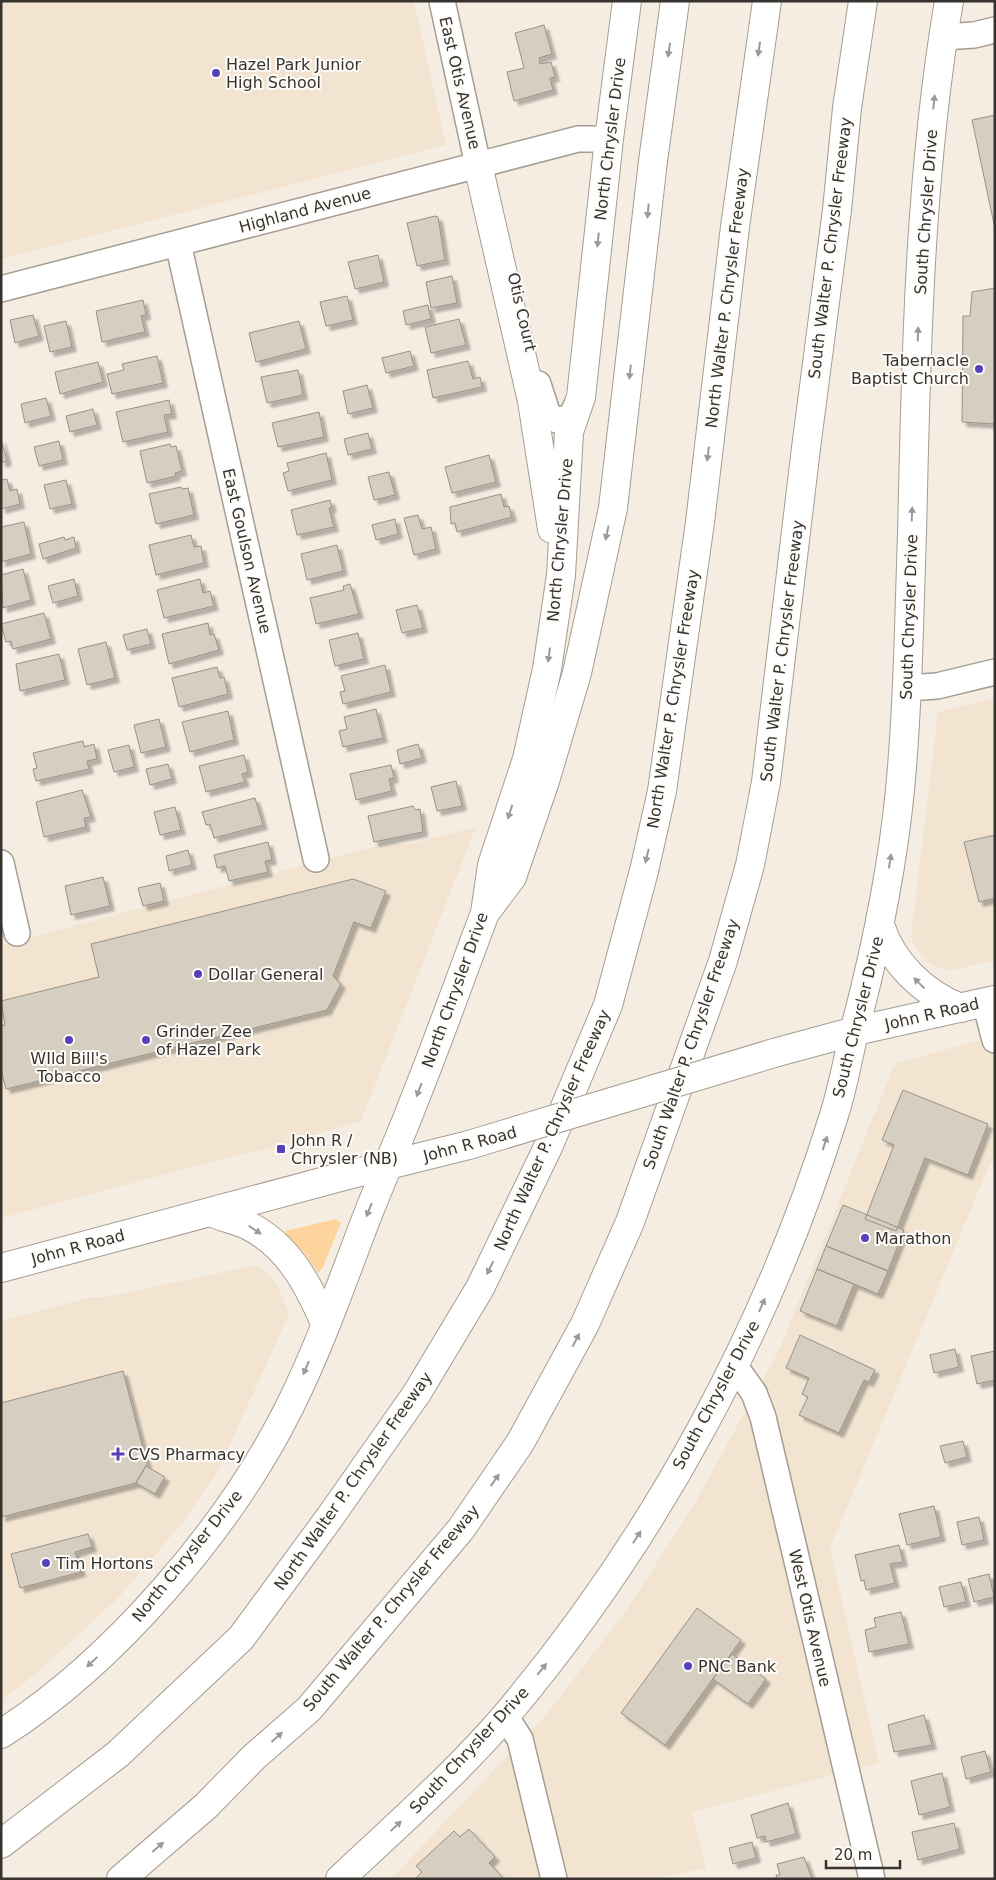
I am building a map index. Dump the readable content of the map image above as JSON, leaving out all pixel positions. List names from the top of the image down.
{
  "streets": {
    "main road": [
      "North Chrysler Drive",
      "South Chrysler Drive",
      "South Walter P. Chrysler Freeway",
      "North Walter P. Chrysler Freeway",
      "John R Road"
    ],
    "street": [
      "East Otis Avenue",
      "Highland Avenue",
      "Otis Court",
      "East Goulson Avenue",
      "West Otis Avenue"
    ]
  },
  "crossings": [
    ["East Otis Avenue", "Highland Avenue"],
    ["East Otis Avenue", "Otis Court"],
    ["North Chrysler Drive", "Highland Avenue"],
    ["North Chrysler Drive", "Otis Court"],
    ["North Chrysler Drive", "John R Road"],
    ["Highland Avenue", "Otis Court"],
    ["Highland Avenue", "East Goulson Avenue"],
    ["South Chrysler Drive", "John R Road"],
    ["South Chrysler Drive", "West Otis Avenue"]
  ],
  "one_way": ["South Chrysler Drive"],
  "places": {
    "other": [
      "Hazel Park Junior High School",
      "Tabernacle Baptist Church",
      "Dollar General",
      "WIld Bill's Tobacco",
      "Grinder Zee of Hazel Park",
      "Marathon",
      "Tim Hortons",
      "PNC Bank"
    ],
    "transit": ["John R / Chrysler (NB)"],
    "health": ["CVS Pharmacy"]
  },
  "scale_bar": "20 m"
}
